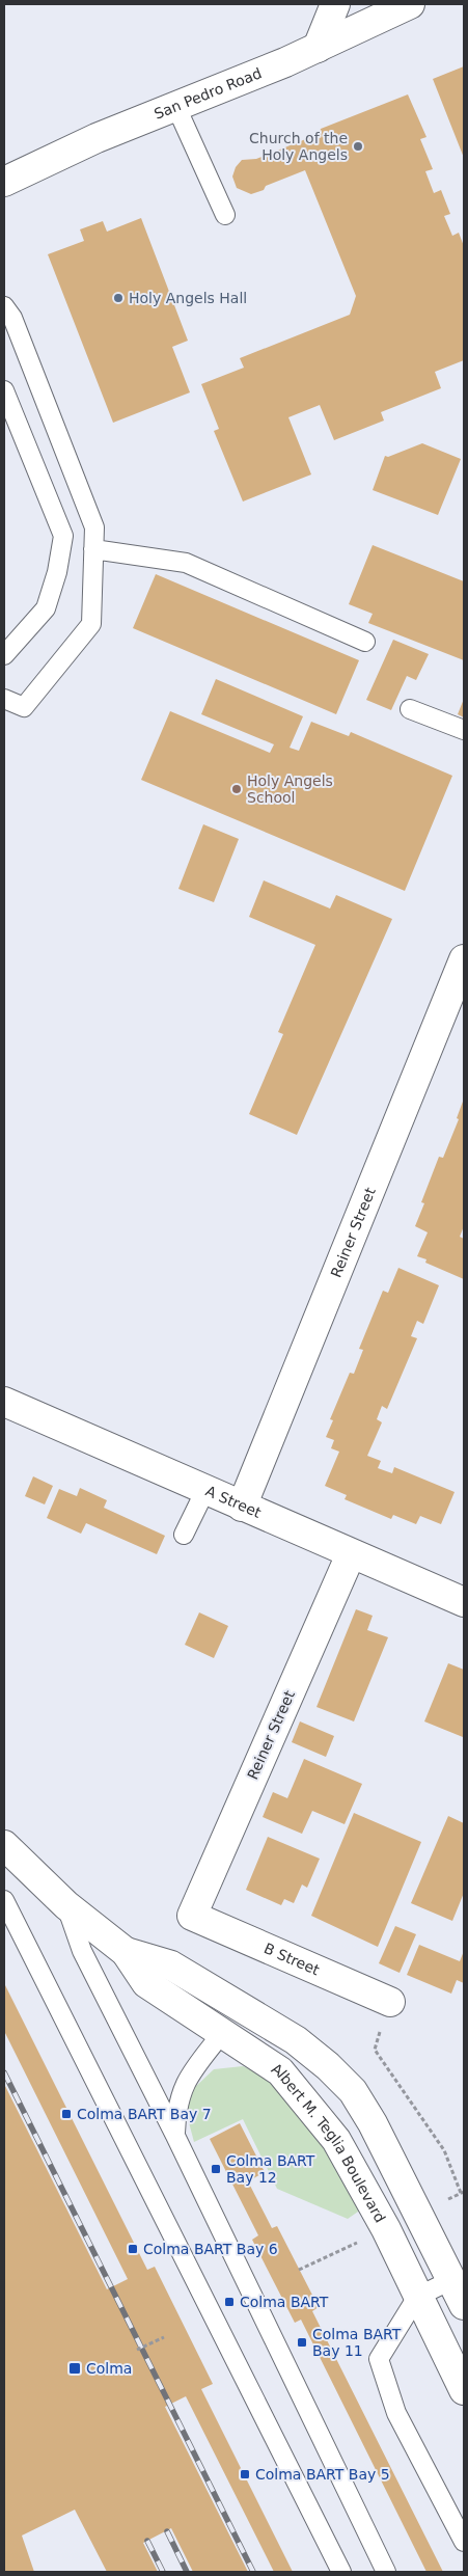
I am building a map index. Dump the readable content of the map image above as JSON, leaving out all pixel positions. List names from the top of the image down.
{
  "streets": {
    "street": [
      "San Pedro Road",
      "Reiner Street",
      "A Street",
      "B Street",
      "Albert M. Teglia Boulevard"
    ]
  },
  "crossings": [
    ["Reiner Street", "A Street"],
    ["Reiner Street", "B Street"]
  ],
  "places": {
    "other": ["Church of the Holy Angels", "Holy Angels Hall", "Holy Angels School"],
    "transit": [
      "Colma BART Bay 7",
      "Colma BART Bay 12",
      "Colma BART Bay 6",
      "Colma BART",
      "Colma BART Bay 11",
      "Colma",
      "Colma BART Bay 5"
    ]
  }
}
